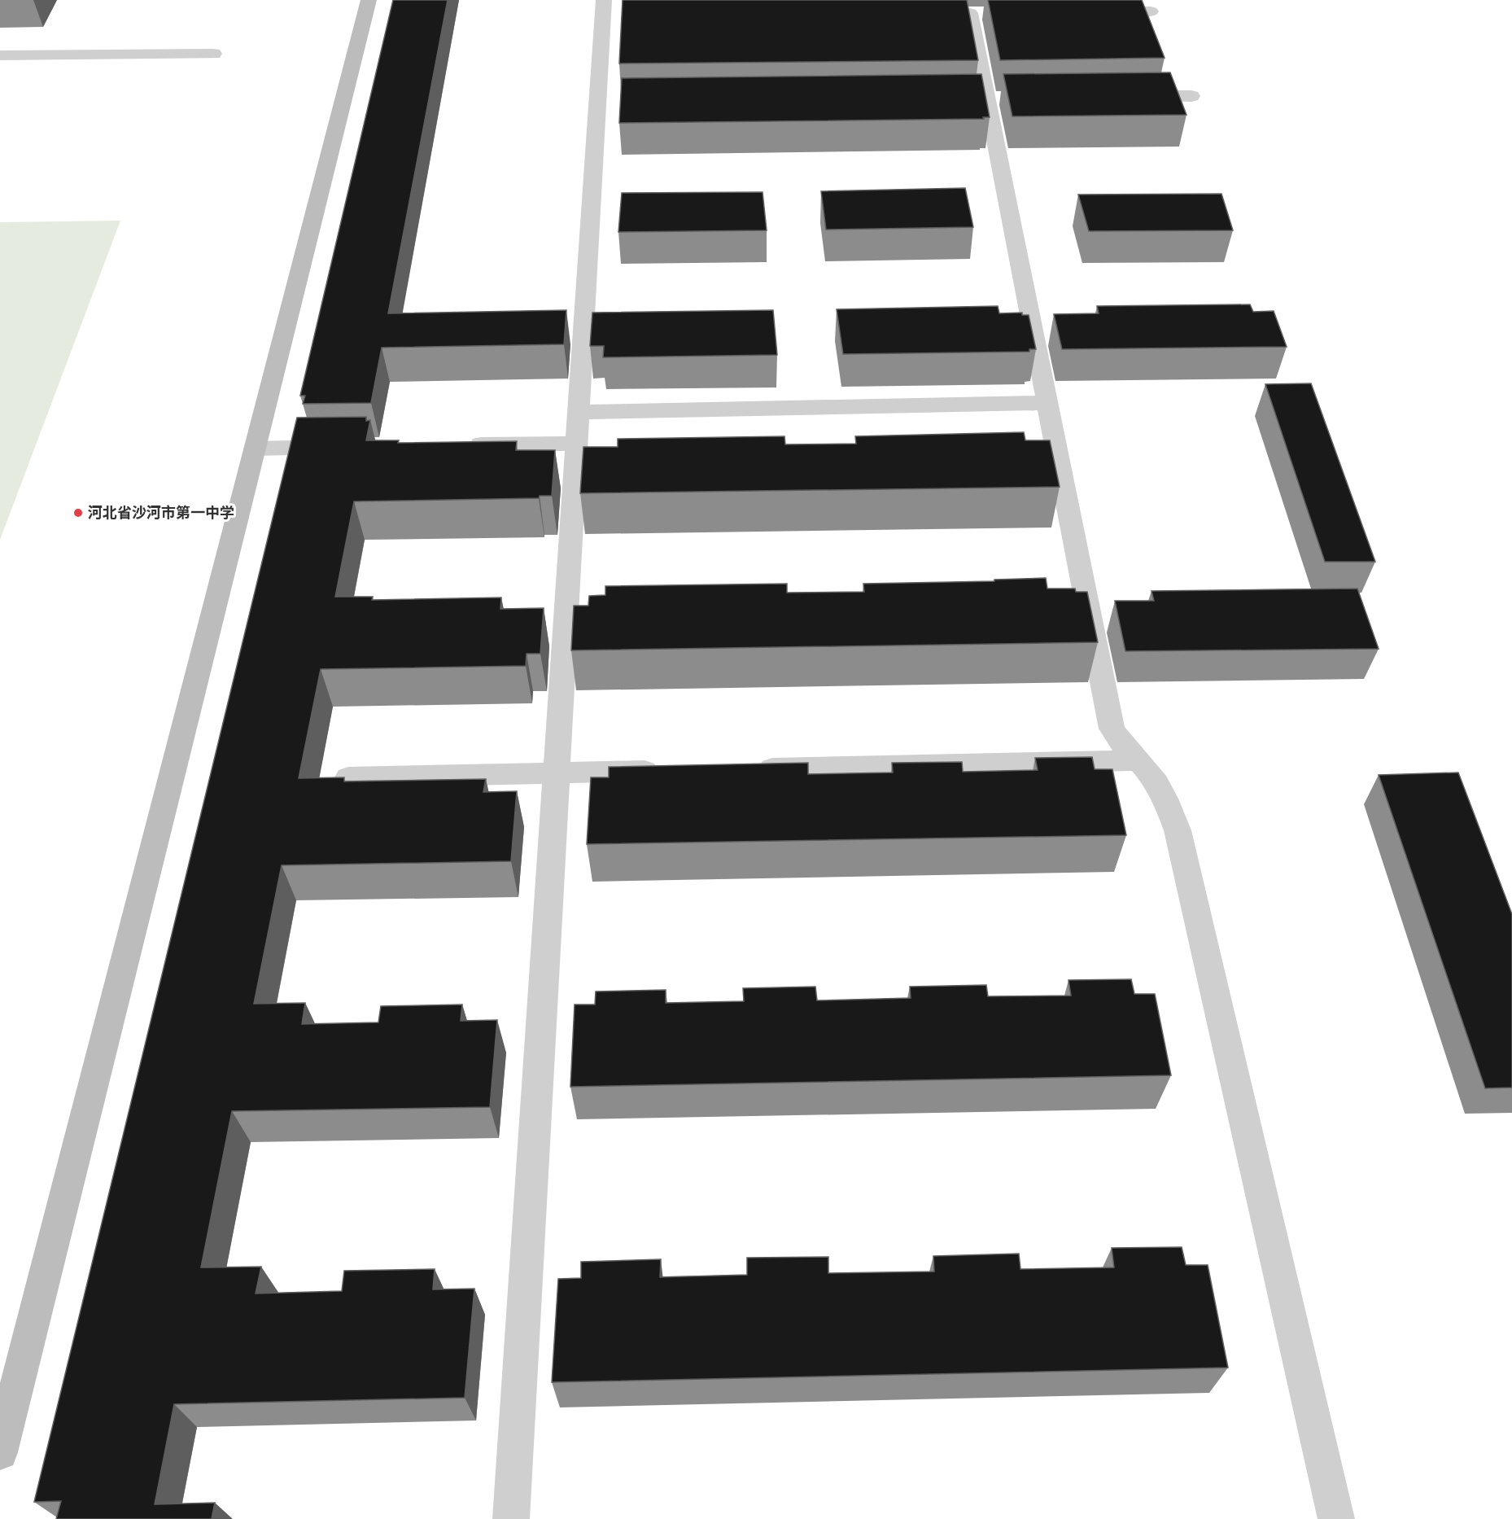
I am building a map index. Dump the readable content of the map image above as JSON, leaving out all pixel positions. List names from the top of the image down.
{
  "places": ["河北省沙河市第一中学"]
}
